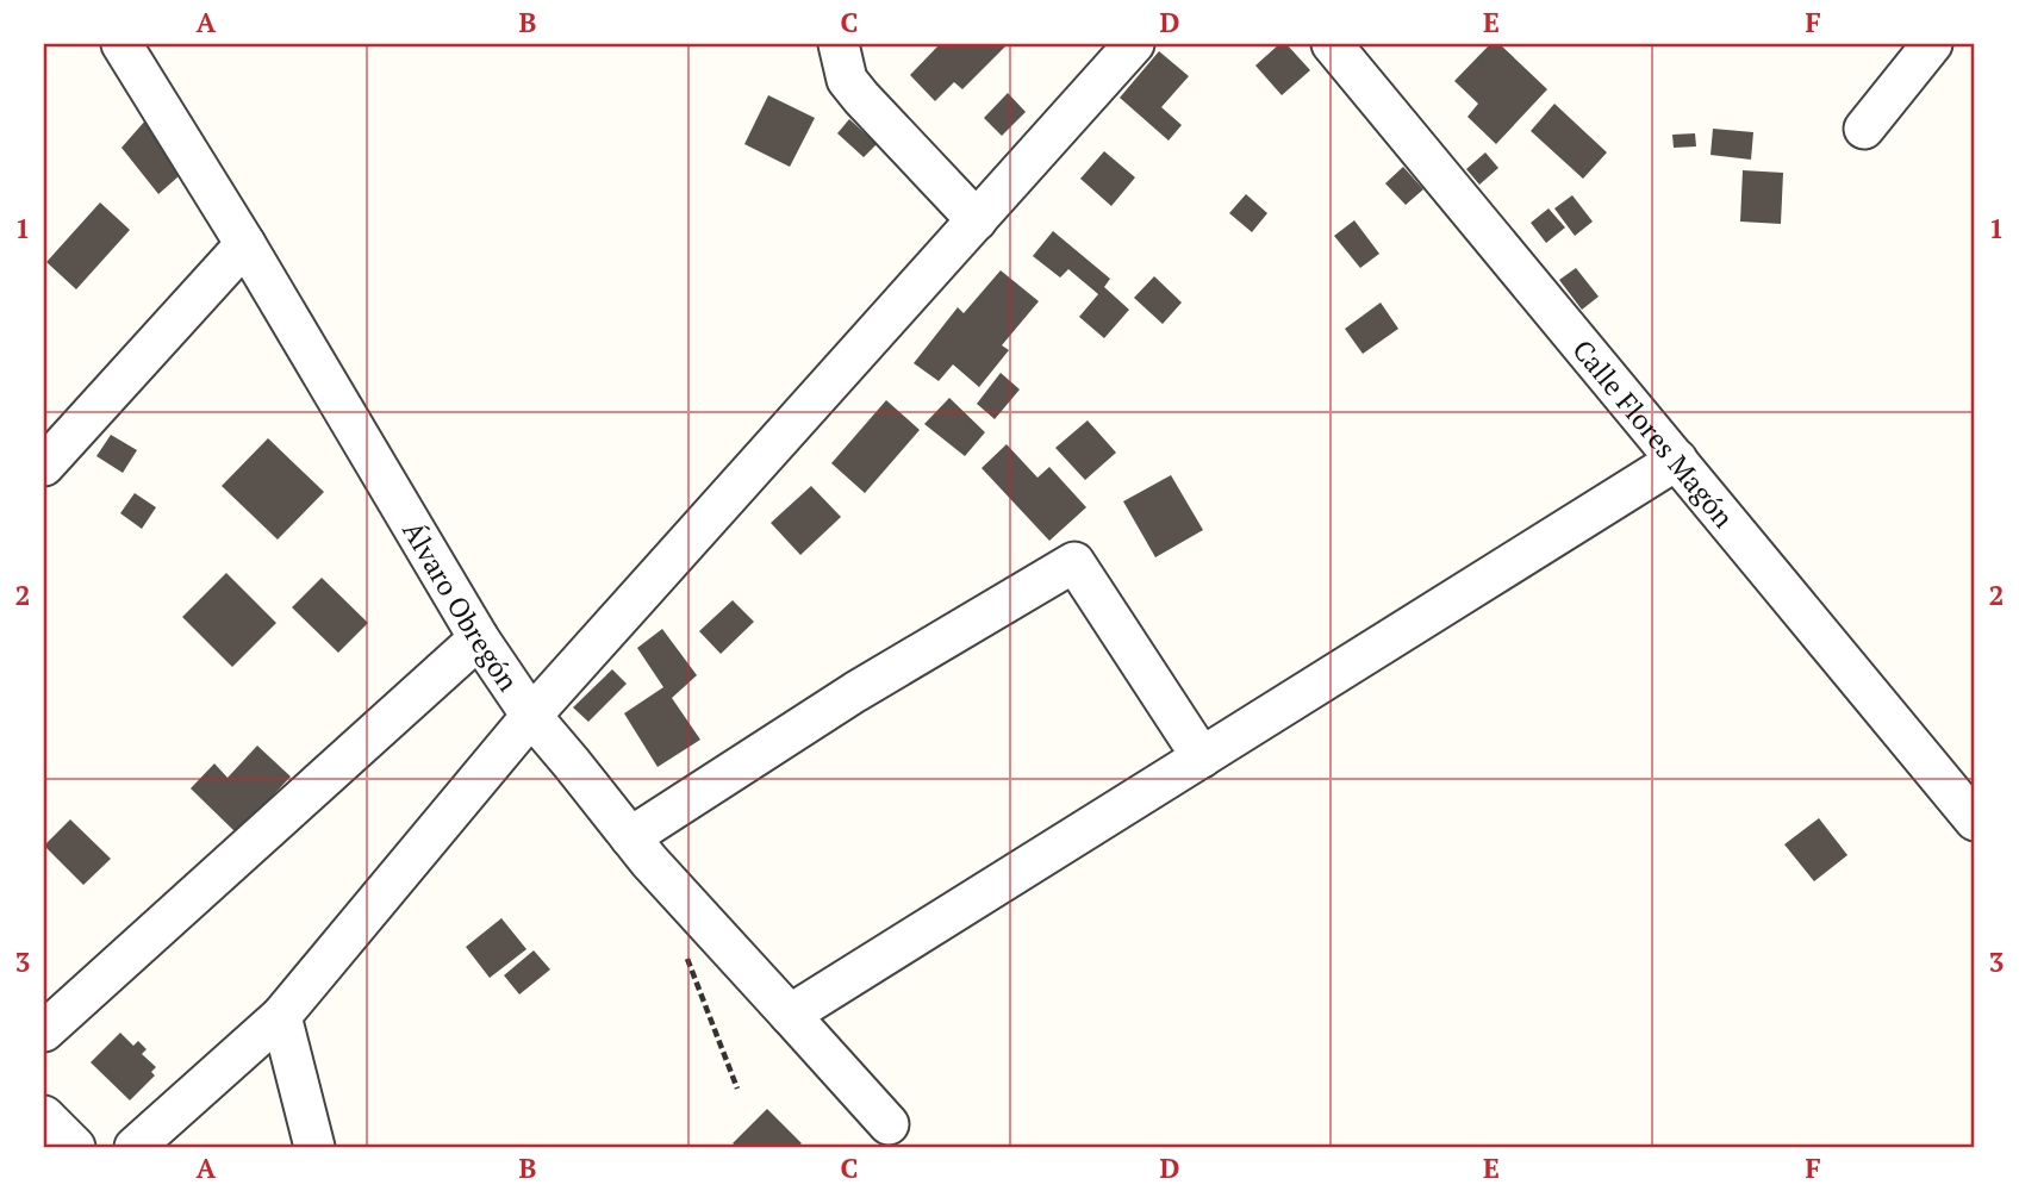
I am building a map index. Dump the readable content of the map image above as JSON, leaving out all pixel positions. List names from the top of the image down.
{
  "streets": {
    "street": ["Calle Flores Magón", "Álvaro Obregón"]
  },
  "grid": {
    "columns": [
      "A",
      "B",
      "C",
      "D",
      "E",
      "F"
    ],
    "rows": ["1", "2", "3"]
  }
}
